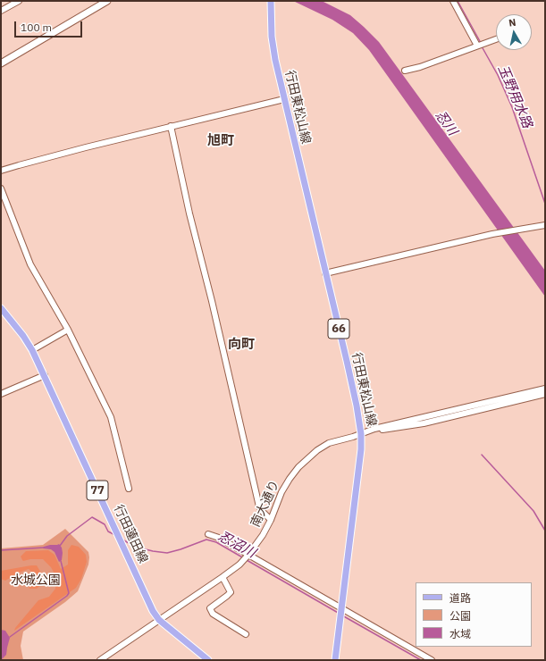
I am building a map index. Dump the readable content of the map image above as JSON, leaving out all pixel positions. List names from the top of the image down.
{
  "streets": {
    "main road": [
      "行田東松山線",
      "66",
      "77",
      "行田蓮田線"
    ],
    "street": ["南大通り"]
  },
  "crossings": [
    ["行田東松山線", "南大通り"],
    ["南大通り", "行田蓮田線"]
  ],
  "districts": ["旭町", "向町"],
  "water": ["玉野用水路", "忍川", "忍沼川"],
  "parks": ["水城公園"],
  "legend": ["道路", "公園", "水域"],
  "scale_bar": "100 m",
  "north": "top"
}
